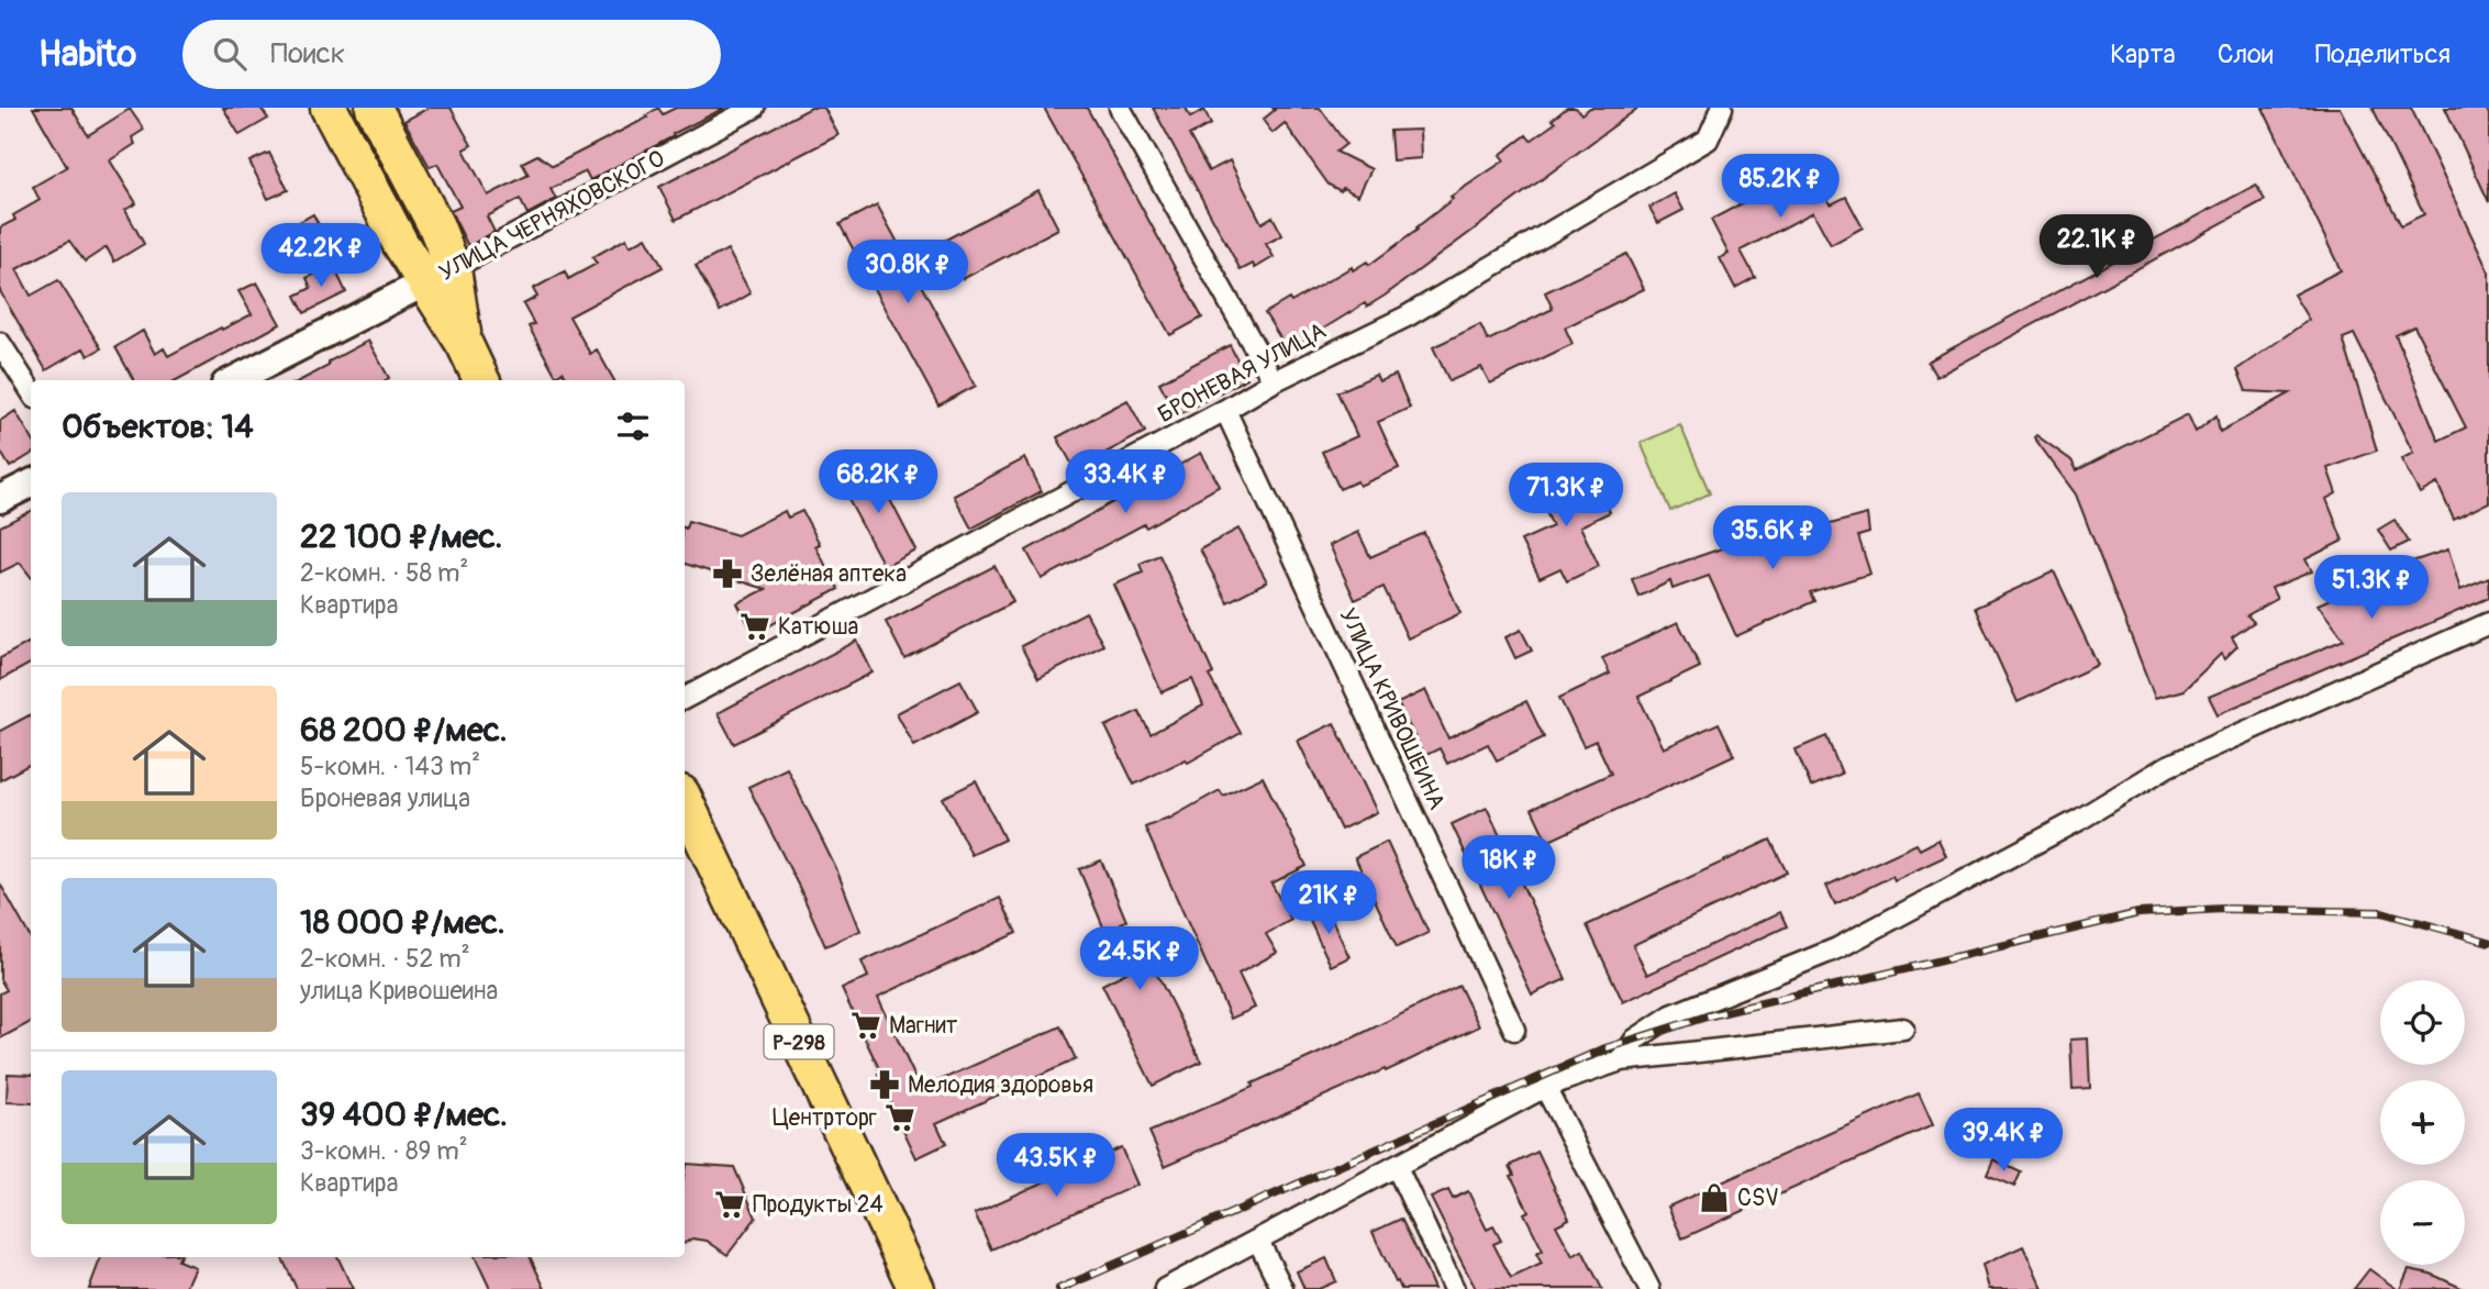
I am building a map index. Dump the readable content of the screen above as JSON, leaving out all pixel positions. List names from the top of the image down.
{
  "streets": {
    "highway": ["Р-298"],
    "street": ["УЛИЦА ЧЕРНЯХОВСКОГО", "БРОНЕВАЯ УЛИЦА", "УЛИЦА КРИВОШЕИНА"]
  },
  "crossings": [
    ["БРОНЕВАЯ УЛИЦА", "УЛИЦА КРИВОШЕИНА"]
  ],
  "places": {
    "pharmacy": ["Зелёная аптека", "Мелодия здоровья"],
    "supermarket": [
      "Катюша",
      "Магнит",
      "Центрторг",
      "Продукты 24"
    ],
    "shop": ["CSV"]
  },
  "page": {
    "header": "Habito",
    "search": "Поиск",
    "nav": ["Карта", "Слои", "Поделиться"],
    "price": [
      "85.2K ₽",
      "22.1K ₽",
      "42.2K ₽",
      "30.8K ₽",
      "68.2K ₽",
      "33.4K ₽",
      "71.3K ₽",
      "35.6K ₽",
      "51.3K ₽",
      "18K ₽",
      "21K ₽",
      "24.5K ₽",
      "39.4K ₽",
      "43.5K ₽"
    ],
    "heading": "Объектов: 14",
    "list": [
      {
        "name": "22 100 ₽/мес.",
        "note": "2-комн. · 58 m² · Квартира"
      },
      {
        "name": "68 200 ₽/мес.",
        "note": "5-комн. · 143 m² · Броневая улица"
      },
      {
        "name": "18 000 ₽/мес.",
        "note": "2-комн. · 52 m² · улица Кривошеина"
      },
      {
        "name": "39 400 ₽/мес.",
        "note": "3-комн. · 89 m² · Квартира"
      }
    ],
    "map_buttons": ["+", "−"]
  }
}
